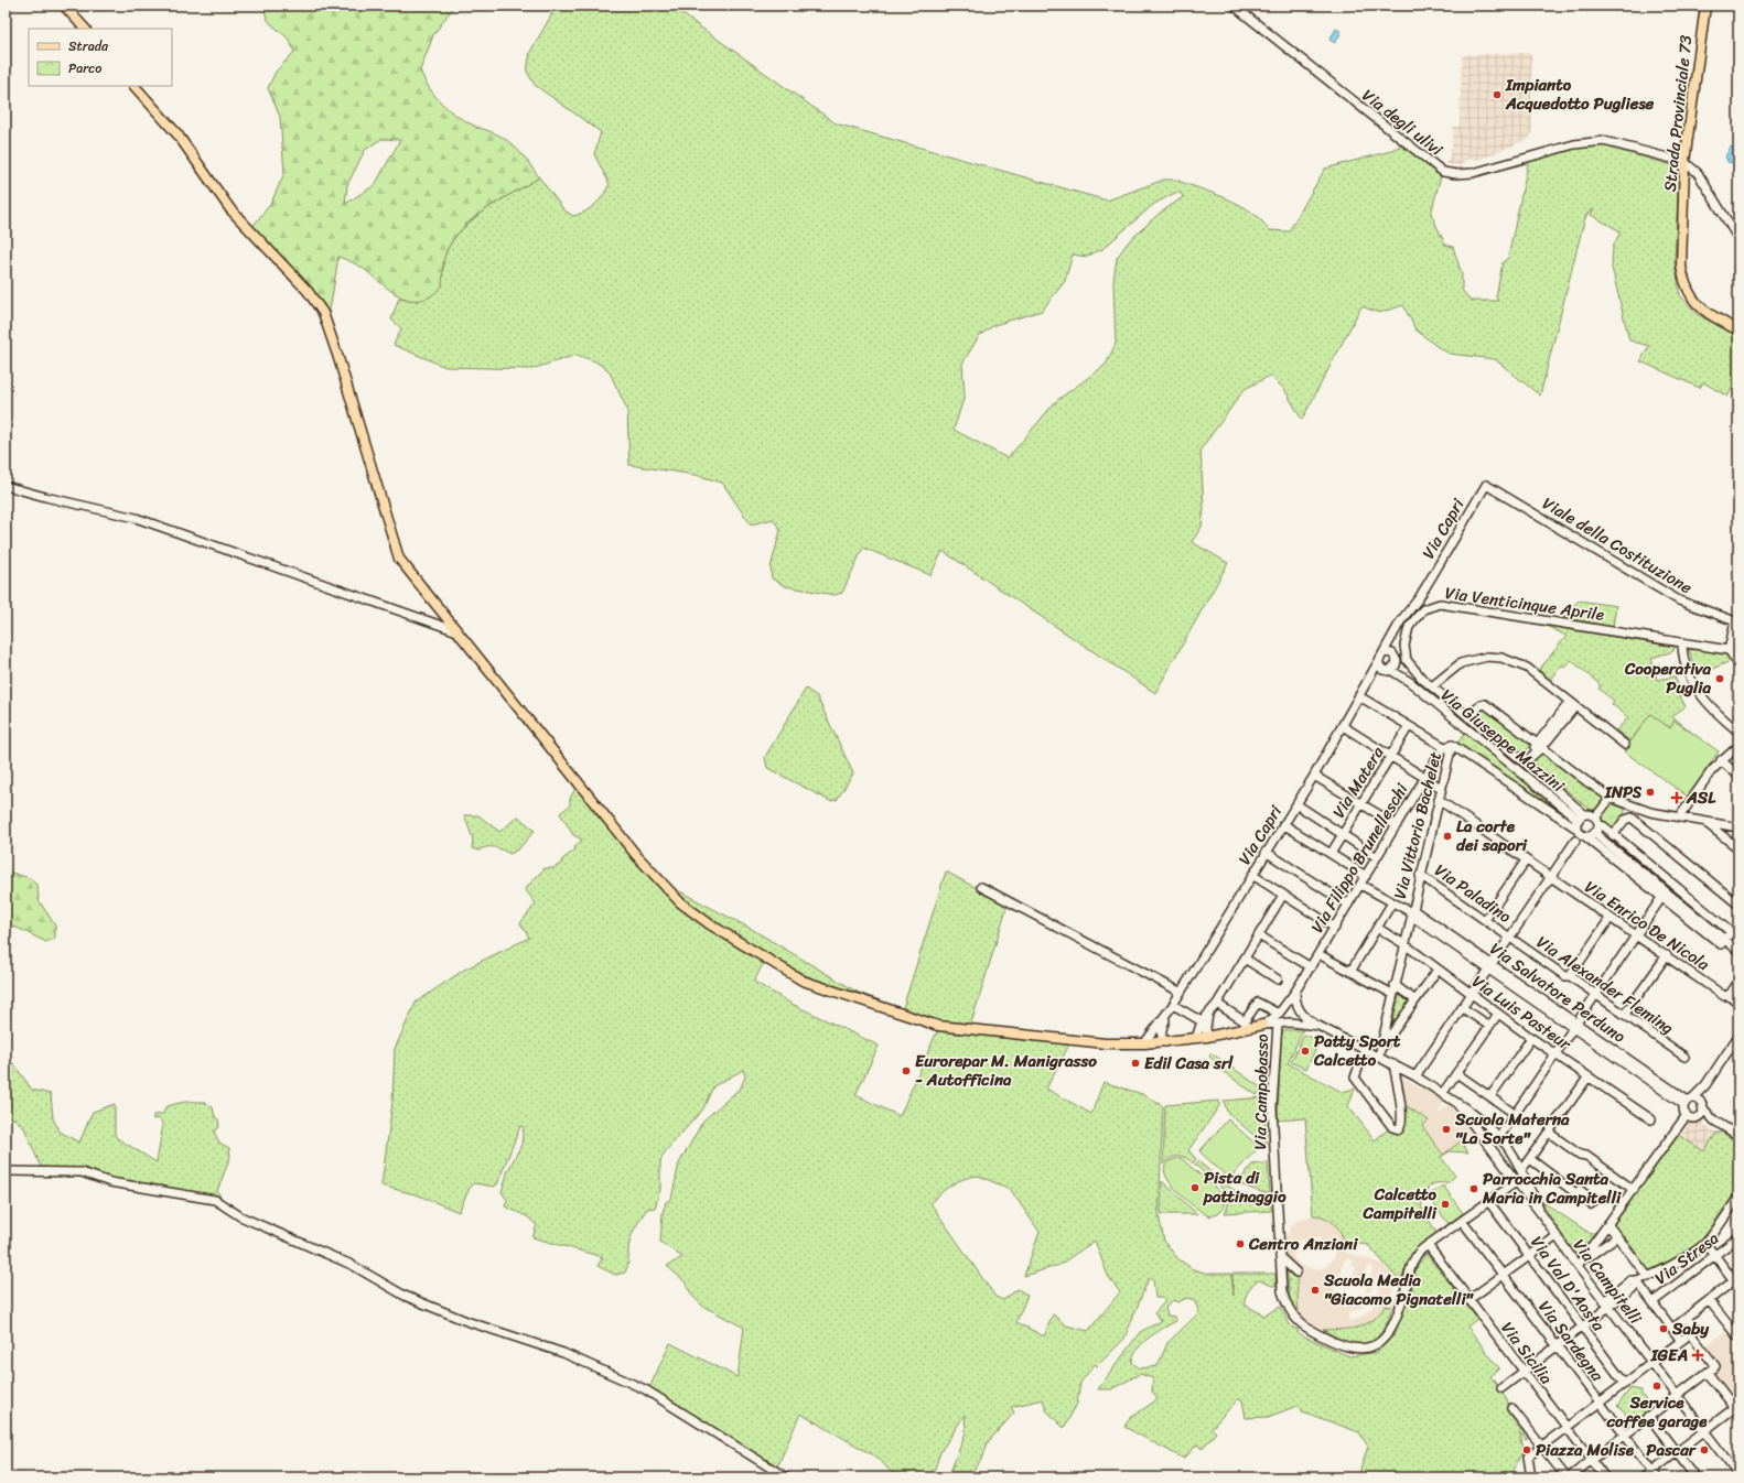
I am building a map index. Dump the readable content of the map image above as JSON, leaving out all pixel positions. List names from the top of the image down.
{
  "streets": {
    "main road": ["Strada Provinciale 73"],
    "street": [
      "Via degli ulivi",
      "Via Capri",
      "Viale della Costituzione",
      "Via Venticinque Aprile",
      "Via Giuseppe Mazzini",
      "Via Matera",
      "Via Vittorio Bachelet",
      "Via Filippo Brunelleschi",
      "Via Paladino",
      "Via Enrico De Nicola",
      "Via Alexander Fleming",
      "Via Salvatore Perduno",
      "Via Luis Pasteur",
      "Via Campobasso",
      "Via Stresa",
      "Via Campitelli",
      "Via Val D'Aosta",
      "Via Sardegna",
      "Via Sicilia"
    ]
  },
  "crossings": [
    ["Strada Provinciale 73", "Via degli ulivi"],
    ["Via Capri", "Viale della Costituzione"],
    ["Via Capri", "Via Giuseppe Mazzini"],
    ["Via Venticinque Aprile", "Via Giuseppe Mazzini"],
    ["Via Vittorio Bachelet", "Via Filippo Brunelleschi"],
    ["Via Vittorio Bachelet", "Via Paladino"],
    ["Via Vittorio Bachelet", "Via Enrico De Nicola"],
    ["Via Vittorio Bachelet", "Via Salvatore Perduno"],
    ["Via Vittorio Bachelet", "Via Luis Pasteur"],
    ["Via Paladino", "Via Alexander Fleming"],
    ["Via Campobasso", "Via Campitelli"],
    ["Via Campobasso", "Via Val D'Aosta"],
    ["Via Campobasso", "Via Sardegna"],
    ["Via Campobasso", "Via Sicilia"]
  ],
  "places": {
    "other": [
      "Impianto Acquedotto Pugliese",
      "Cooperativa Puglia",
      "INPS",
      "La corte dei sapori",
      "Patty Sport Calcetto",
      "Edil Casa srl",
      "Eurorepar M. Manigrasso - Autofficina",
      "Scuola Materna \"La Sorte\"",
      "Pista di pattinaggio",
      "Parrocchia Santa Maria in Campitelli",
      "Calcetto Campitelli",
      "Centro Anziani",
      "Scuola Media \"Giacomo Pignatelli\"",
      "Saby",
      "Service coffee garage",
      "Piazza Molise",
      "Pascar"
    ],
    "health": ["ASL", "IGEA"]
  },
  "legend": ["Strada", "Parco"]
}
